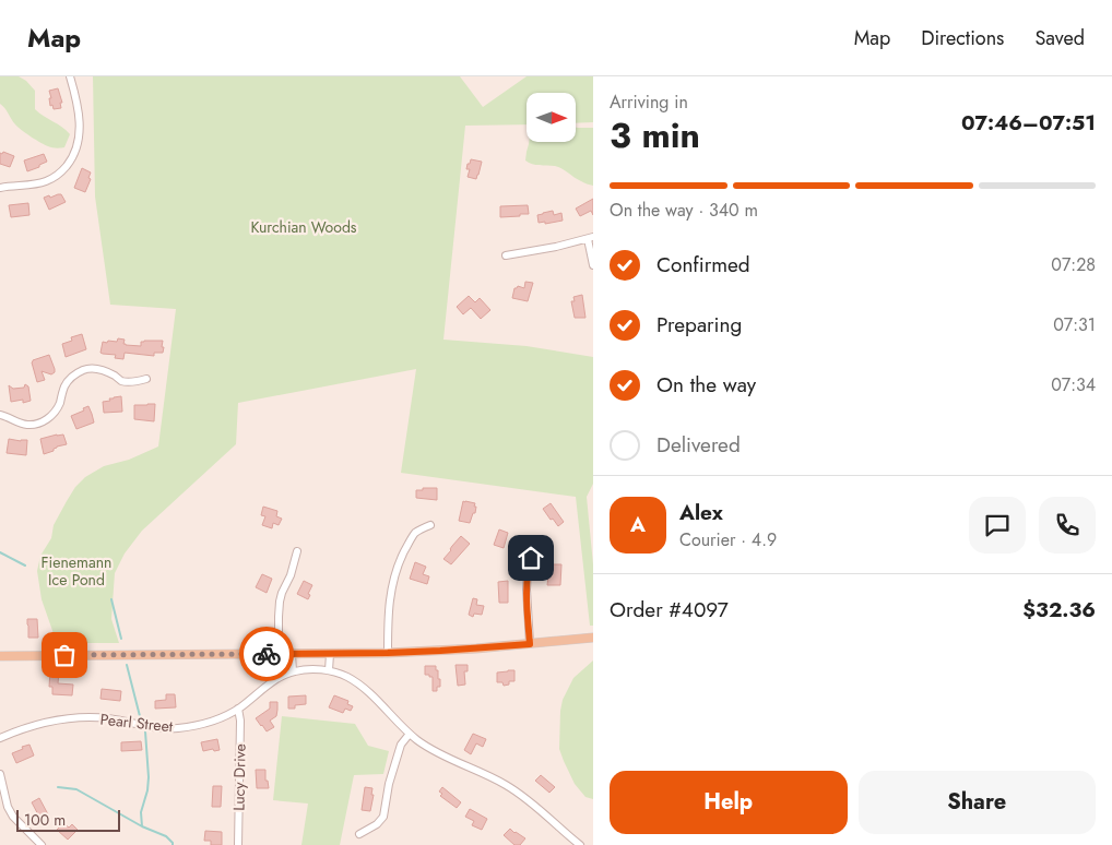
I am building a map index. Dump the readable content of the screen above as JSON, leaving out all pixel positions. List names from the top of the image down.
{
  "streets": {
    "street": ["Pearl Street", "Lucy Drive"]
  },
  "crossings": [
    ["Pearl Street", "Lucy Drive"]
  ],
  "parks": ["Kurchian Woods", "Fienemann Ice Pond"],
  "scale_bar": "100 m",
  "north": "right",
  "page": {
    "header": "Map",
    "nav": ["Map", "Directions", "Saved"],
    "heading": ["3 min", "Arriving in", "07:46–07:51"],
    "panel": [
      "Alex",
      "Courier · 4.9",
      "Order #4097",
      "$32.36"
    ],
    "bar": "On the way · 340 m",
    "list": [
      ["Confirmed", "07:28"],
      ["Preparing", "07:31"],
      ["On the way", "07:34"],
      "Delivered"
    ],
    "round": "A",
    "buttons": ["Help", "Share"],
    "scale": "100 m"
  }
}
